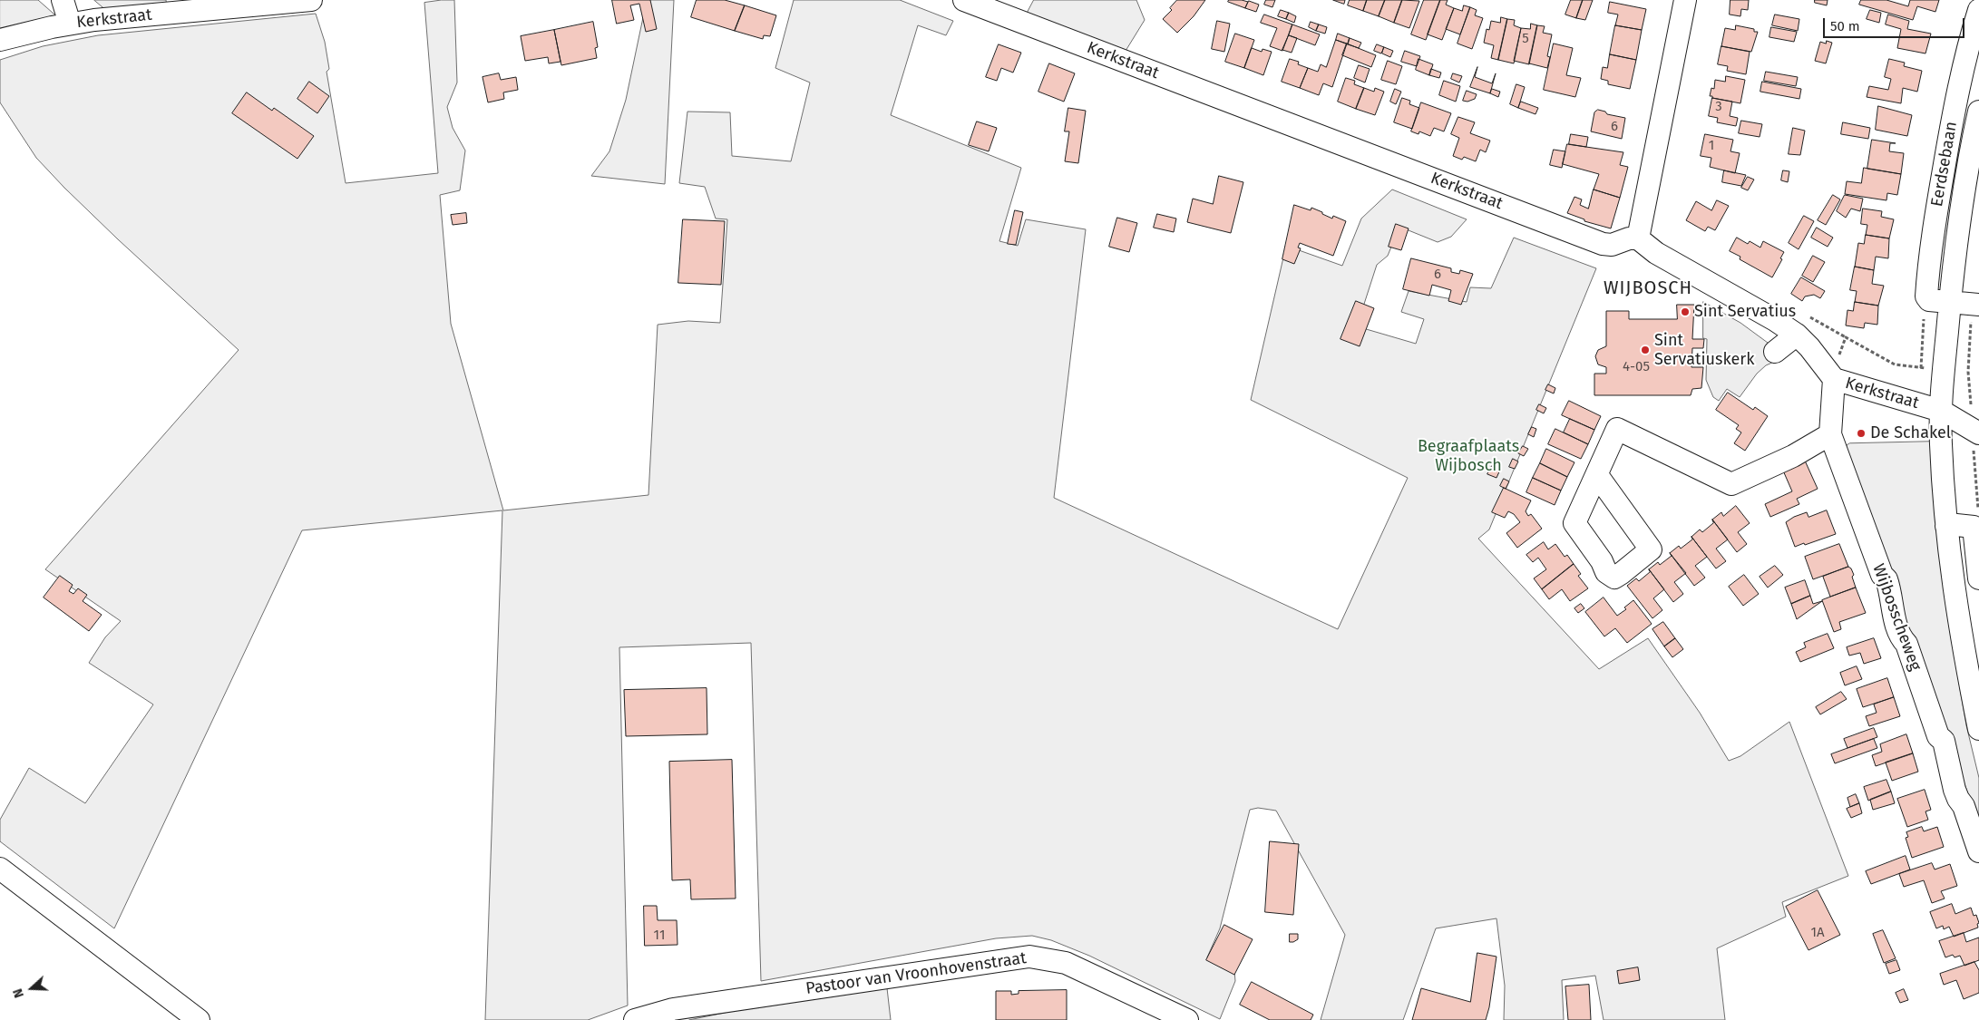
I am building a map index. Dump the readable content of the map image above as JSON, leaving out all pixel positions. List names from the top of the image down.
{
  "streets": {
    "street": [
      "Kerkstraat",
      "Eerdsebaan",
      "Wijbosscheweg",
      "Pastoor van Vroonhovenstraat"
    ]
  },
  "crossings": [
    ["Kerkstraat", "Eerdsebaan"],
    ["Kerkstraat", "Wijbosscheweg"]
  ],
  "districts": ["WIJBOSCH"],
  "parks": ["Begraafplaats Wijbosch"],
  "places": ["Sint Servatius", "Sint Servatiuskerk", "De Schakel"],
  "house_numbers": [
    "5",
    "3",
    "6",
    "1",
    "6",
    "4-05",
    "1A",
    "11"
  ],
  "scale_bar": "50 m",
  "north": "left"
}
